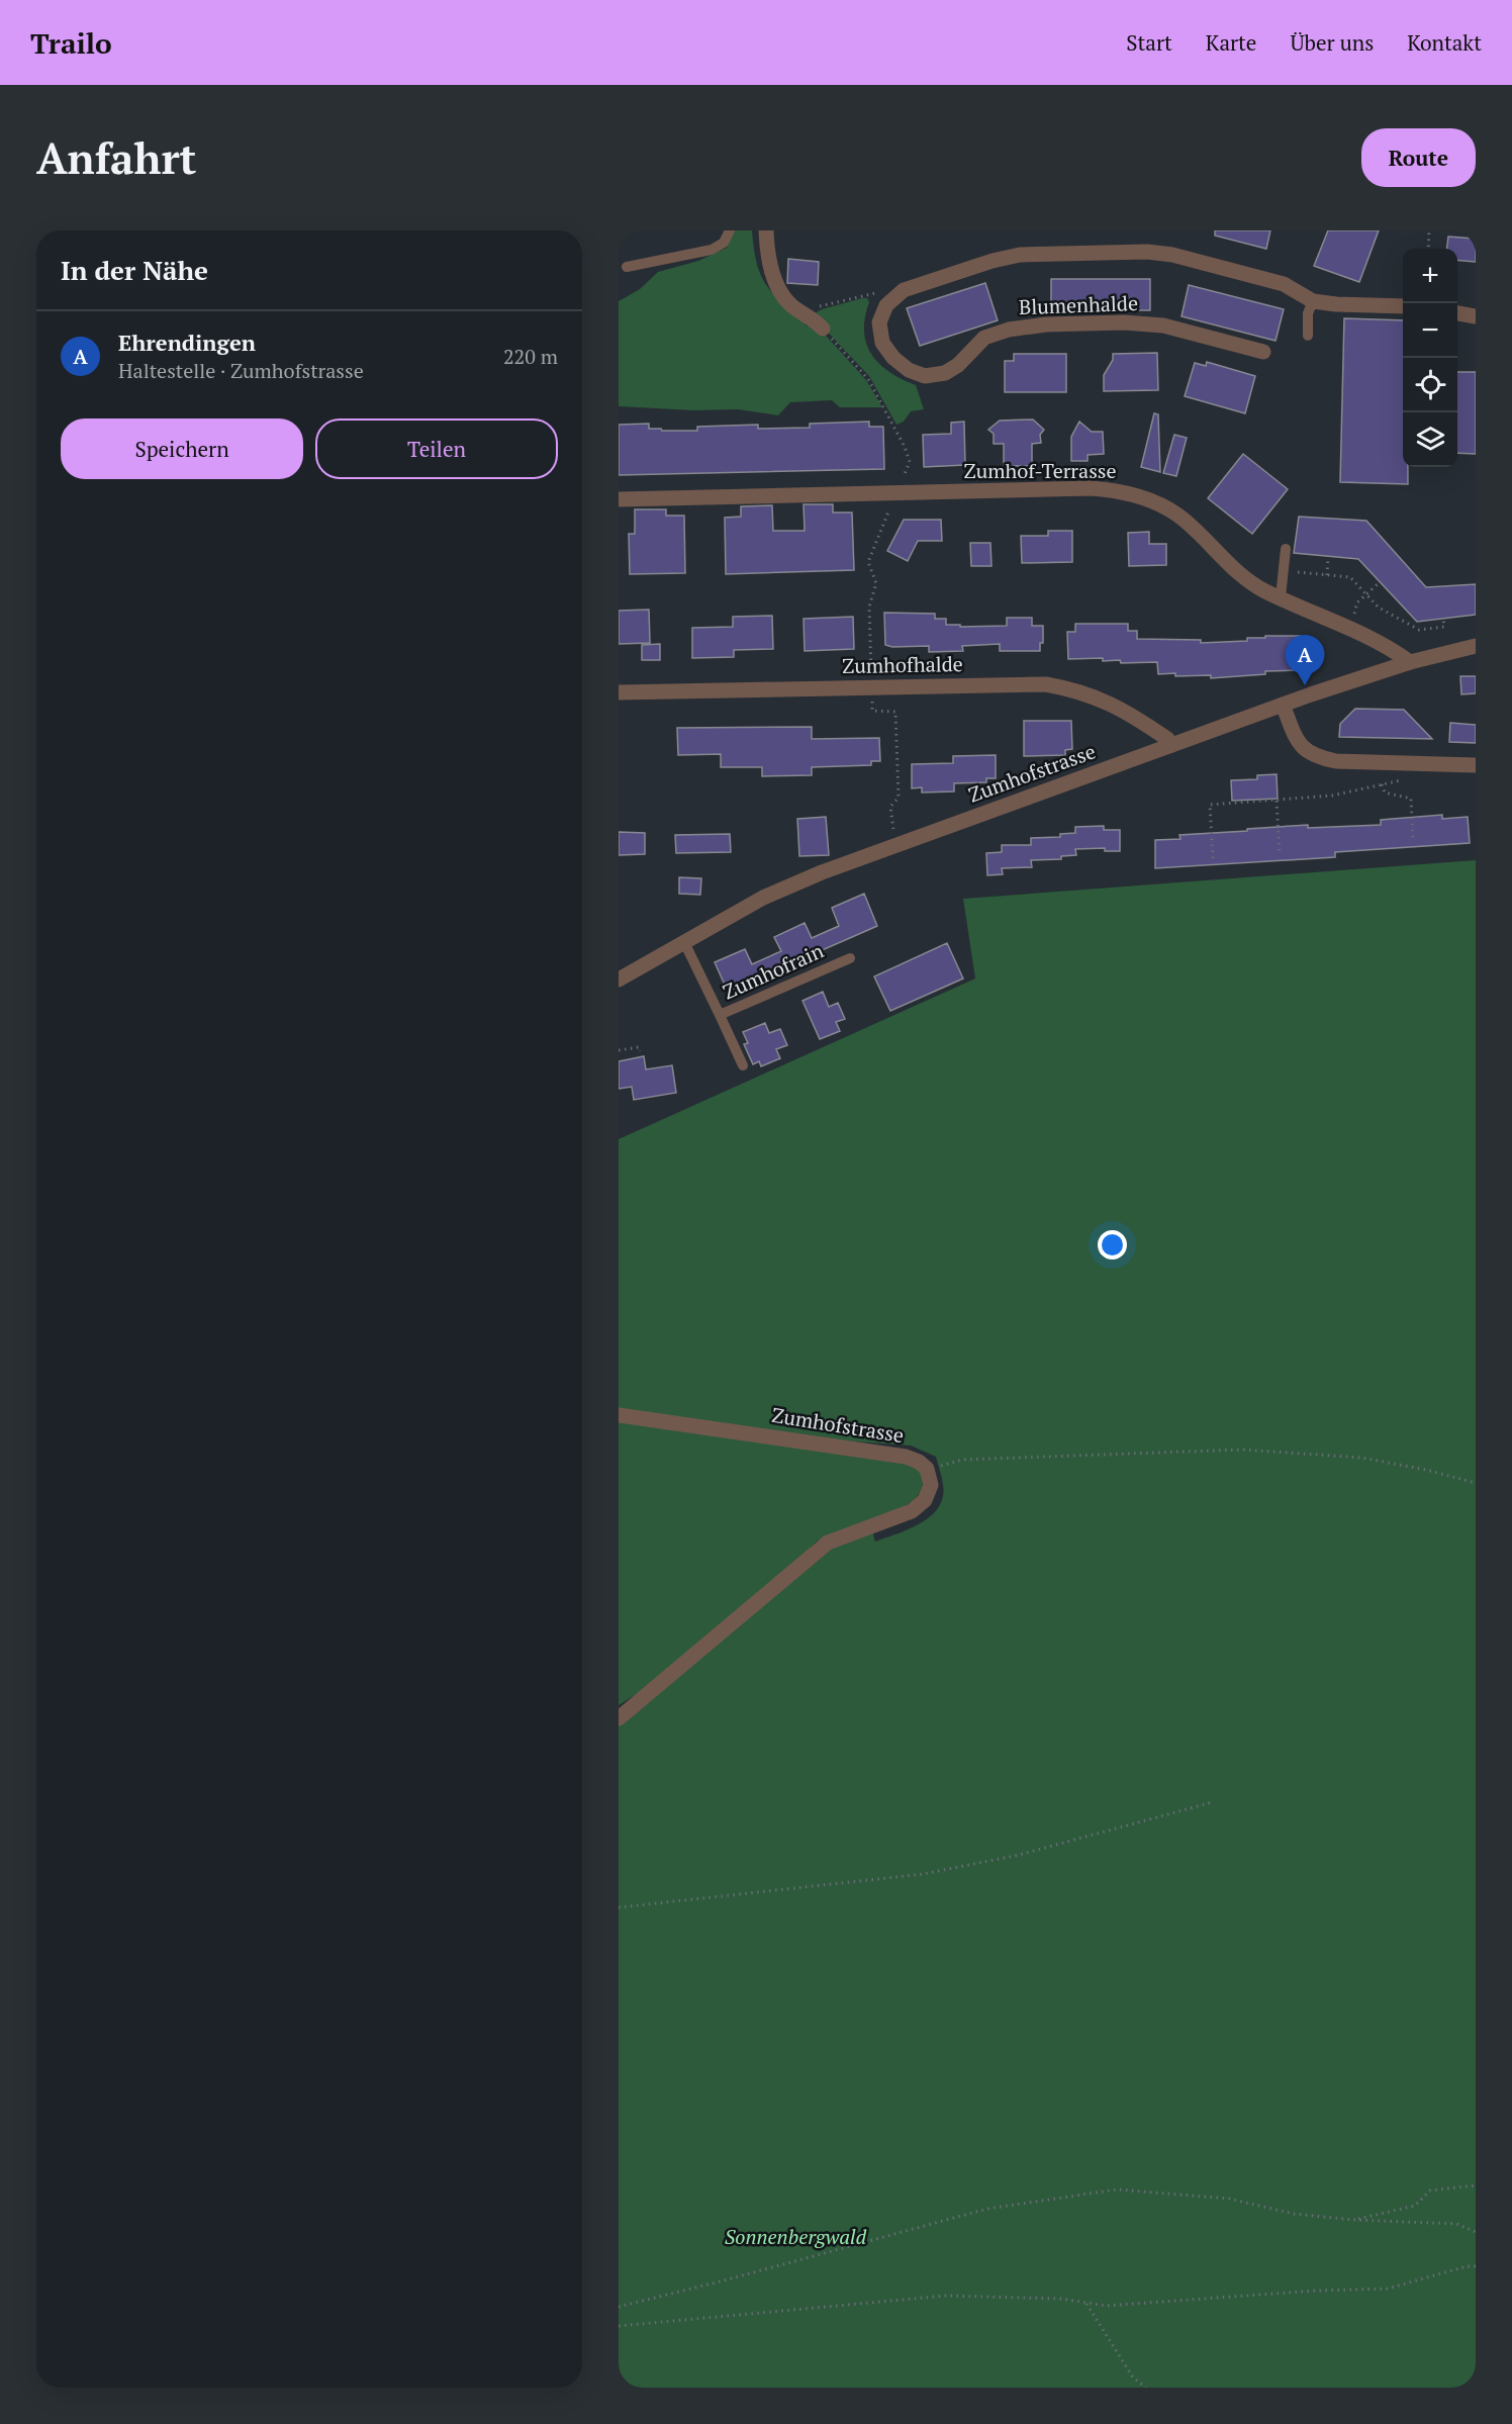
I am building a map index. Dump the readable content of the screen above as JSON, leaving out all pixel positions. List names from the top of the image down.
{
  "streets": {
    "street": [
      "Blumenhalde",
      "Zumhof-Terrasse",
      "Zumhofhalde",
      "Zumhofstrasse"
    ],
    "lane": ["Zumhofrain"]
  },
  "crossings": [
    ["Zumhof-Terrasse", "Zumhofstrasse"],
    ["Zumhofhalde", "Zumhofstrasse"],
    ["Zumhofstrasse", "Zumhofrain"]
  ],
  "parks": ["Sonnenbergwald"],
  "page": {
    "header": "Trailo",
    "nav": [
      "Start",
      "Karte",
      "Über uns",
      "Kontakt"
    ],
    "buttons": [
      "Route",
      ["Speichern", "Teilen"]
    ],
    "title": "Anfahrt",
    "heading": "In der Nähe",
    "map_buttons": ["+", "−"],
    "list": [
      {
        "mark": "A",
        "name": "Ehrendingen",
        "note": "Haltestelle · Zumhofstrasse",
        "value": "220 m"
      }
    ],
    "pins": "A"
  }
}
